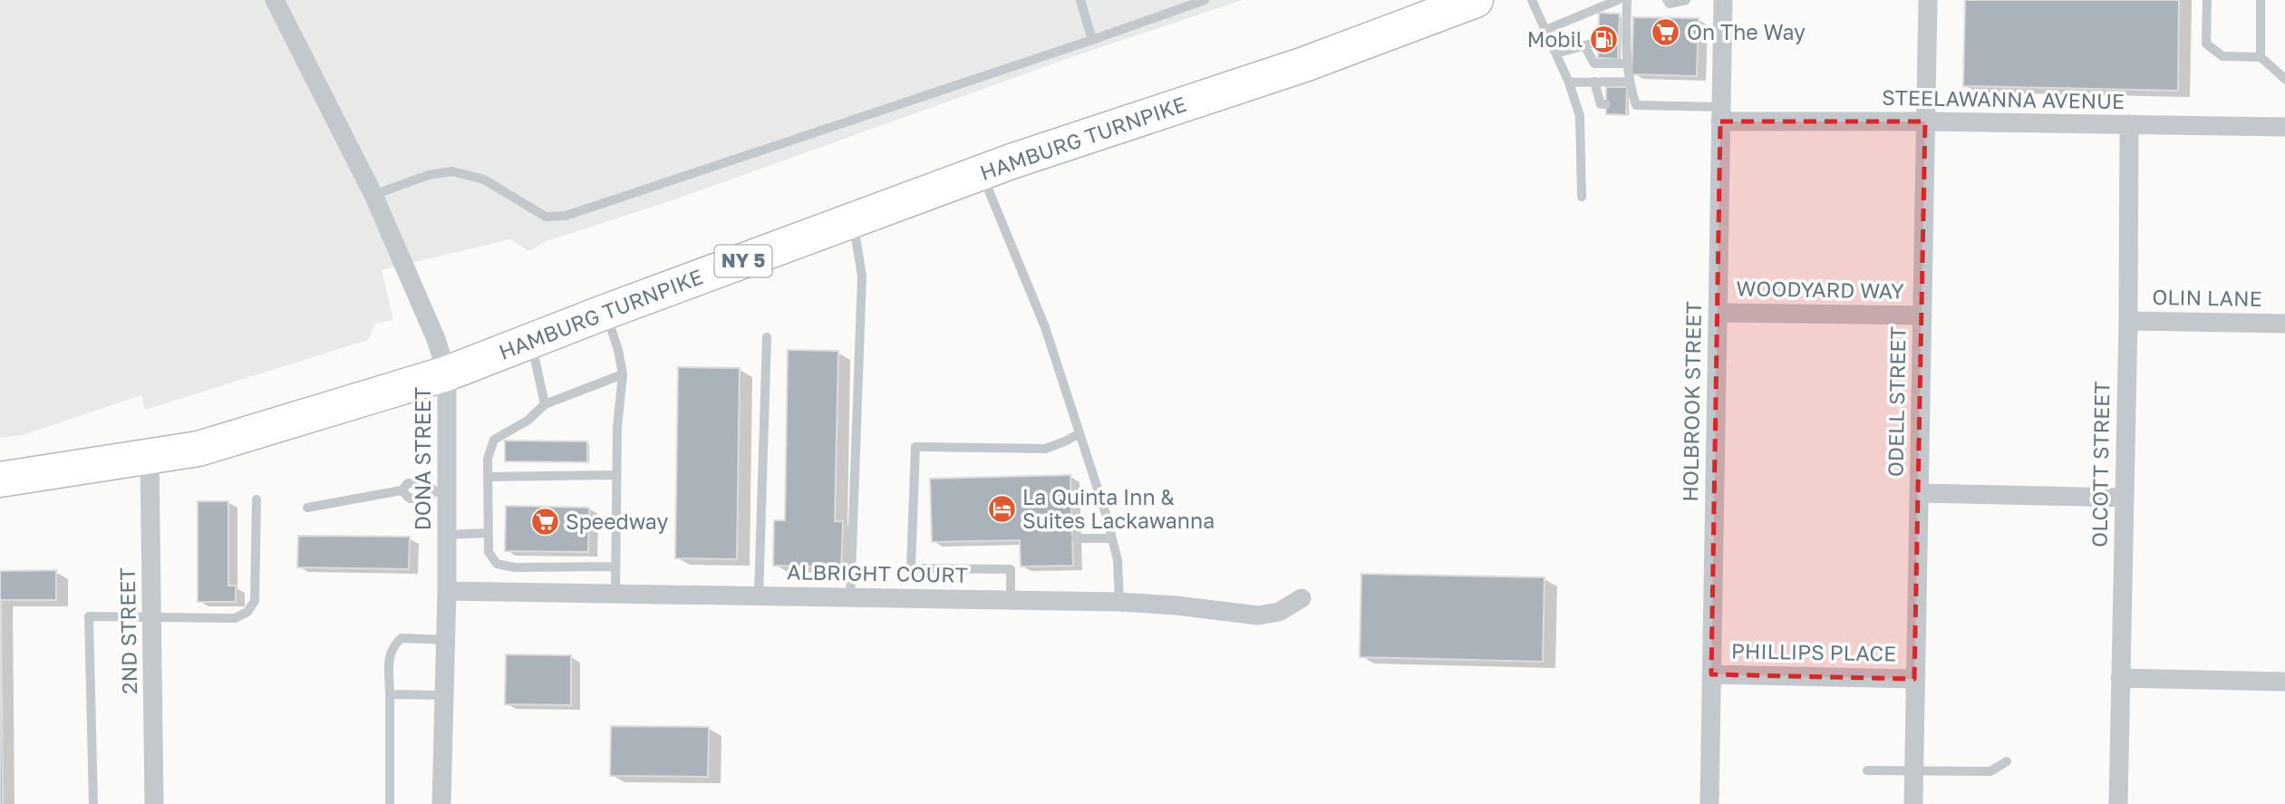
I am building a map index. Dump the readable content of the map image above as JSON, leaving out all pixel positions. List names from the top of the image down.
{
  "streets": {
    "highway": ["HAMBURG TURNPIKE", "NY 5"],
    "street": [
      "STEELAWANNA AVENUE",
      "WOODYARD WAY",
      "OLIN LANE",
      "HOLBROOK STREET",
      "ODELL STREET",
      "DONA STREET",
      "OLCOTT STREET",
      "ALBRIGHT COURT",
      "2ND STREET",
      "PHILLIPS PLACE"
    ]
  },
  "crossings": [
    ["STEELAWANNA AVENUE", "HOLBROOK STREET"],
    ["STEELAWANNA AVENUE", "ODELL STREET"],
    ["STEELAWANNA AVENUE", "OLCOTT STREET"],
    ["HAMBURG TURNPIKE", "DONA STREET"],
    ["HAMBURG TURNPIKE", "2ND STREET"],
    ["WOODYARD WAY", "HOLBROOK STREET"],
    ["WOODYARD WAY", "ODELL STREET"],
    ["OLIN LANE", "OLCOTT STREET"],
    ["HOLBROOK STREET", "PHILLIPS PLACE"],
    ["ODELL STREET", "PHILLIPS PLACE"],
    ["DONA STREET", "ALBRIGHT COURT"]
  ],
  "places": {
    "supermarket": ["On The Way", "Speedway"],
    "fuel station": ["Mobil"],
    "hotel": ["La Quinta Inn & Suites Lackawanna"]
  }
}
